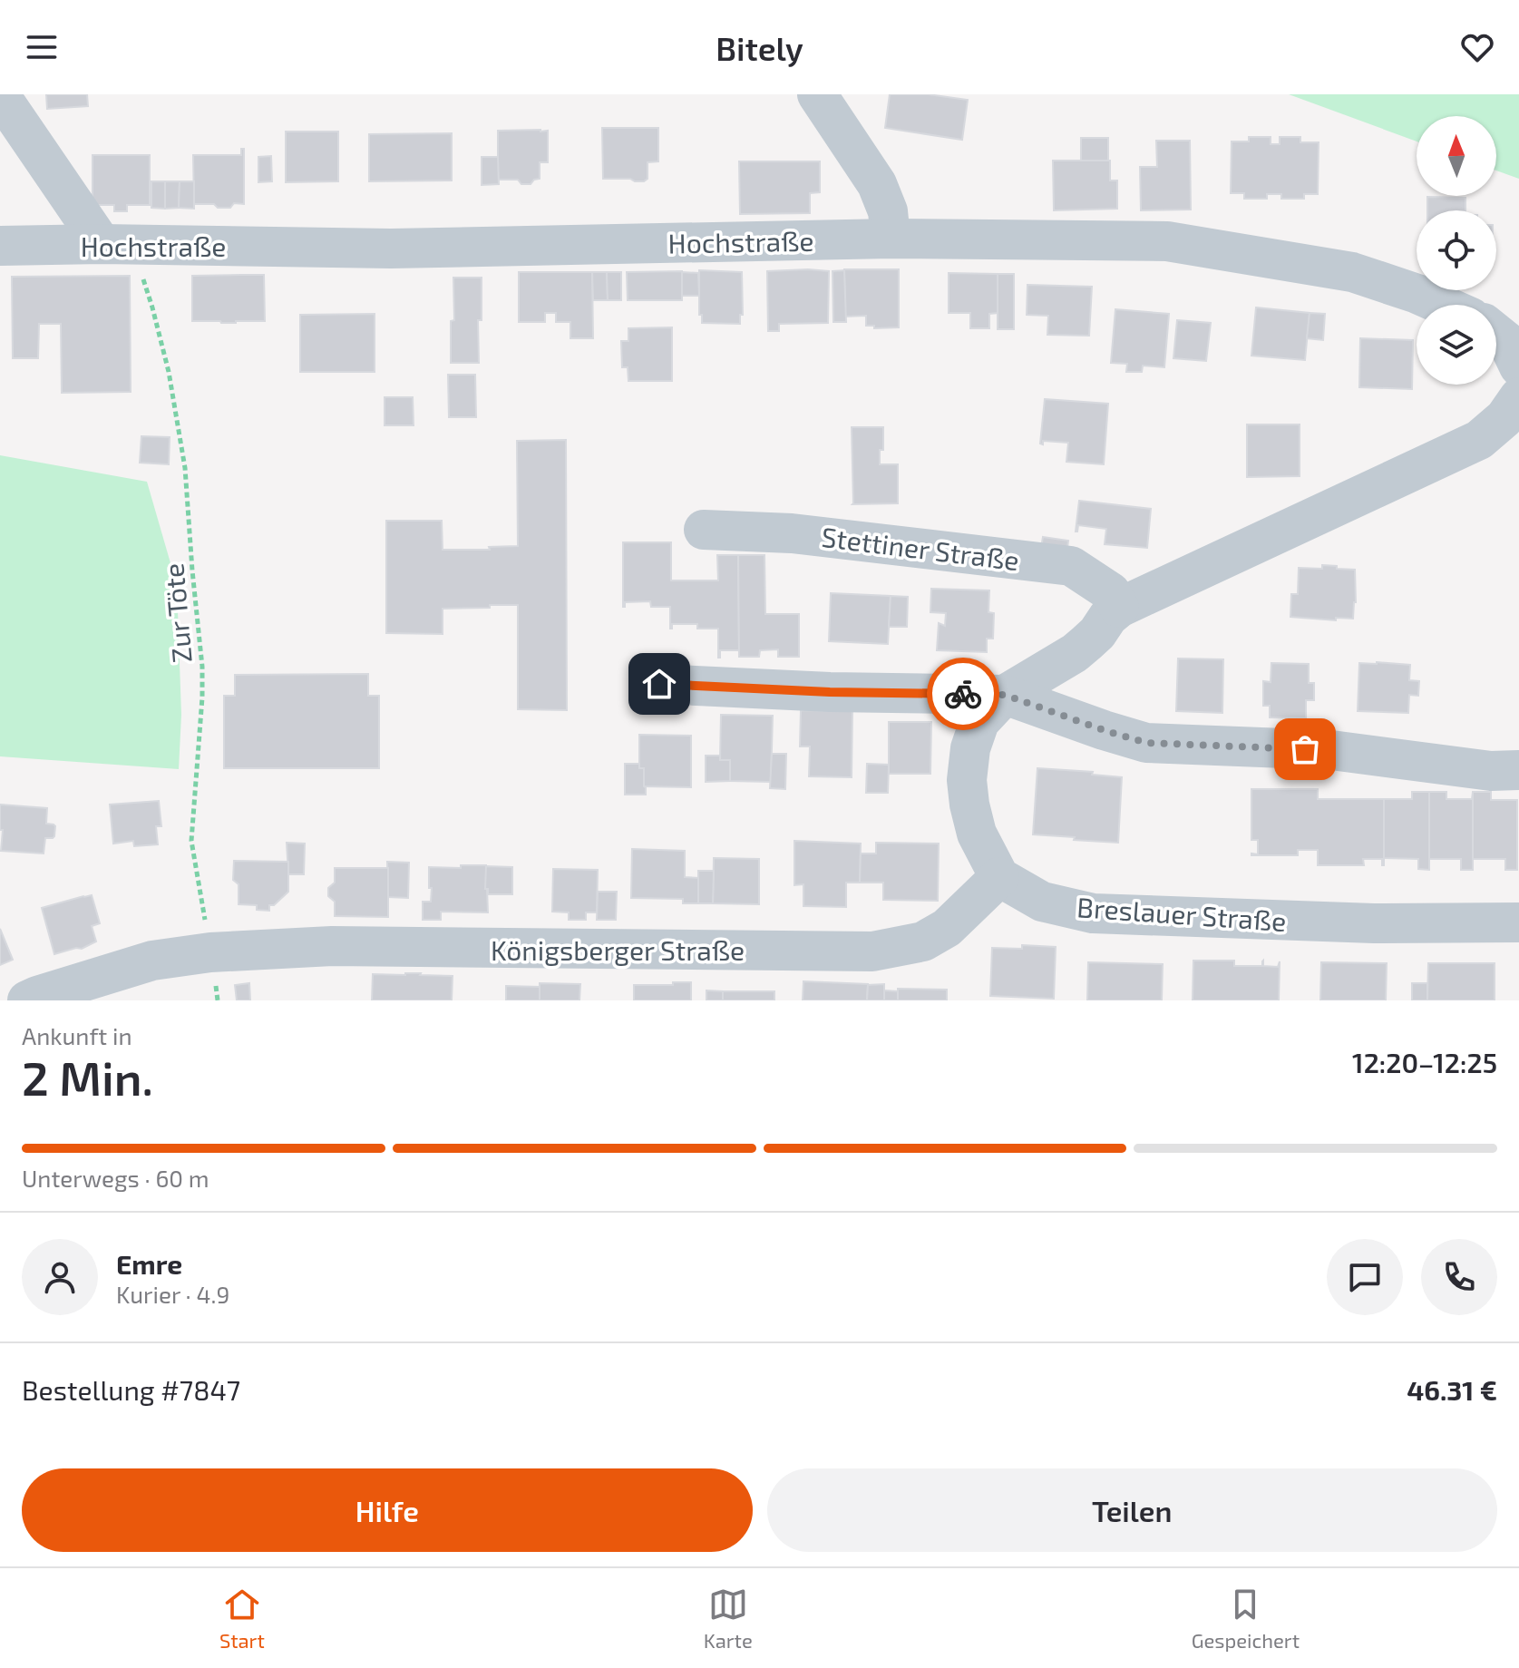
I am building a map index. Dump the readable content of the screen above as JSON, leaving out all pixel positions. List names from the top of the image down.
{
  "streets": {
    "street": [
      "Hochstraße",
      "Stettiner Straße",
      "Breslauer Straße",
      "Königsberger Straße"
    ],
    "path": ["Zur Töte"]
  },
  "crossings": [
    ["Zur Töte", "Königsberger Straße"],
    ["Breslauer Straße", "Königsberger Straße"]
  ],
  "north": "top",
  "page": {
    "header": "Bitely",
    "heading": ["2 Min.", "Ankunft in", "12:20–12:25"],
    "panel": [
      "Emre",
      "Kurier · 4.9",
      "Bestellung #7847",
      "46.31 €"
    ],
    "bar": "Unterwegs · 60 m",
    "buttons": ["Hilfe", "Teilen"],
    "tabs": ["Start", "Karte", "Gespeichert"]
  }
}
